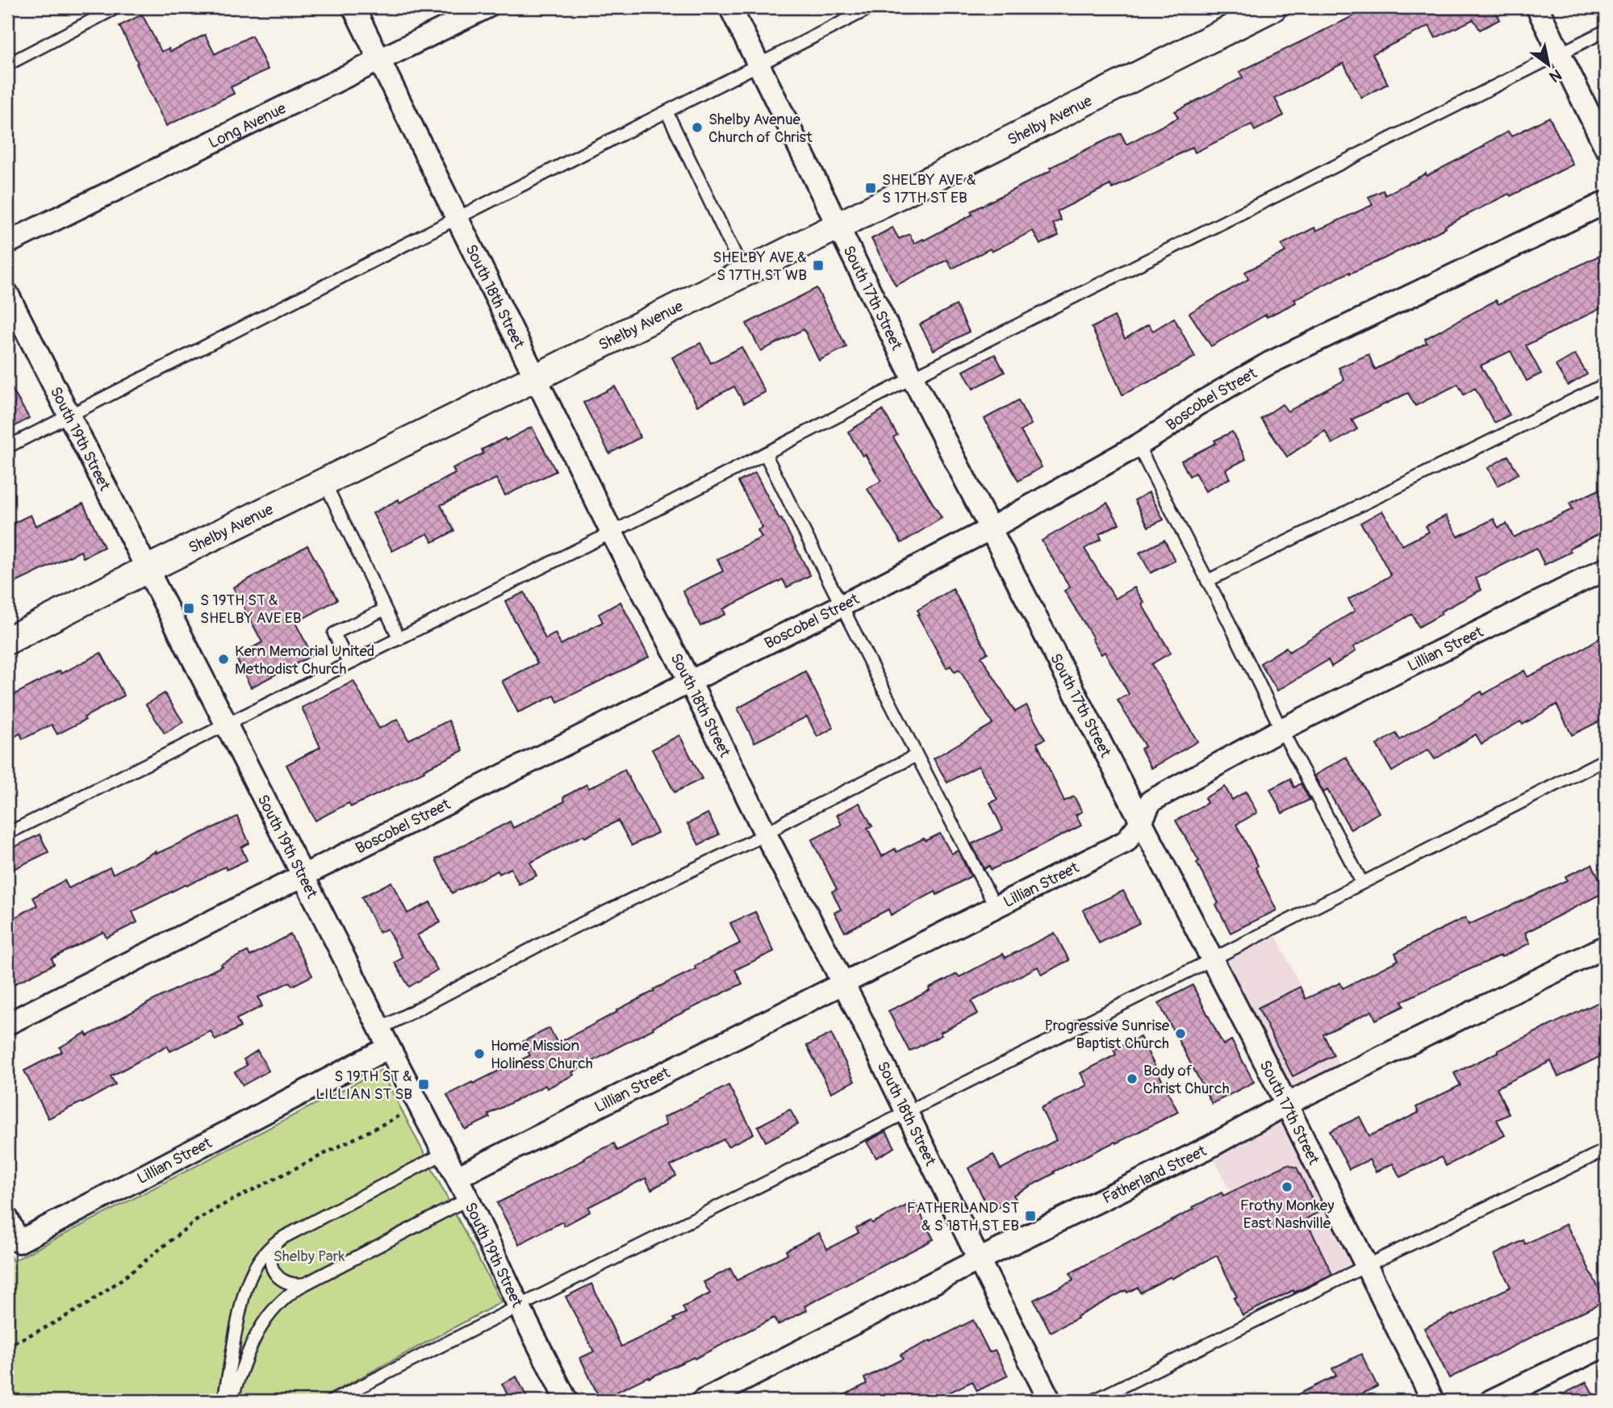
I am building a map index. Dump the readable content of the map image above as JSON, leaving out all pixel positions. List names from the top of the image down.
{
  "streets": {
    "street": [
      "Shelby Avenue",
      "Long Avenue",
      "South 18th Street",
      "South 17th Street",
      "Boscobel Street",
      "South 19th Street",
      "Lillian Street",
      "Fatherland Street"
    ]
  },
  "crossings": [
    ["Shelby Avenue", "South 18th Street"],
    ["Shelby Avenue", "South 17th Street"],
    ["Shelby Avenue", "South 19th Street"],
    ["Long Avenue", "South 18th Street"],
    ["South 18th Street", "Boscobel Street"],
    ["South 18th Street", "Lillian Street"],
    ["South 18th Street", "Fatherland Street"],
    ["South 17th Street", "Boscobel Street"],
    ["South 17th Street", "Lillian Street"],
    ["South 17th Street", "Fatherland Street"],
    ["Boscobel Street", "South 19th Street"],
    ["South 19th Street", "Lillian Street"]
  ],
  "parks": ["Shelby Park"],
  "places": {
    "other": [
      "Shelby Avenue Church of Christ",
      "Kern Memorial United Methodist Church",
      "Progressive Sunrise Baptist Church",
      "Home Mission Holiness Church",
      "Body of Christ Church",
      "Frothy Monkey East Nashville"
    ],
    "transit": [
      "SHELBY AVE & S 17TH ST EB",
      "SHELBY AVE & S 17TH ST WB",
      "S 19TH ST & SHELBY AVE EB",
      "S 19TH ST & LILLIAN ST SB",
      "FATHERLAND ST & S 18TH ST EB"
    ]
  },
  "north": "bottom right"
}
